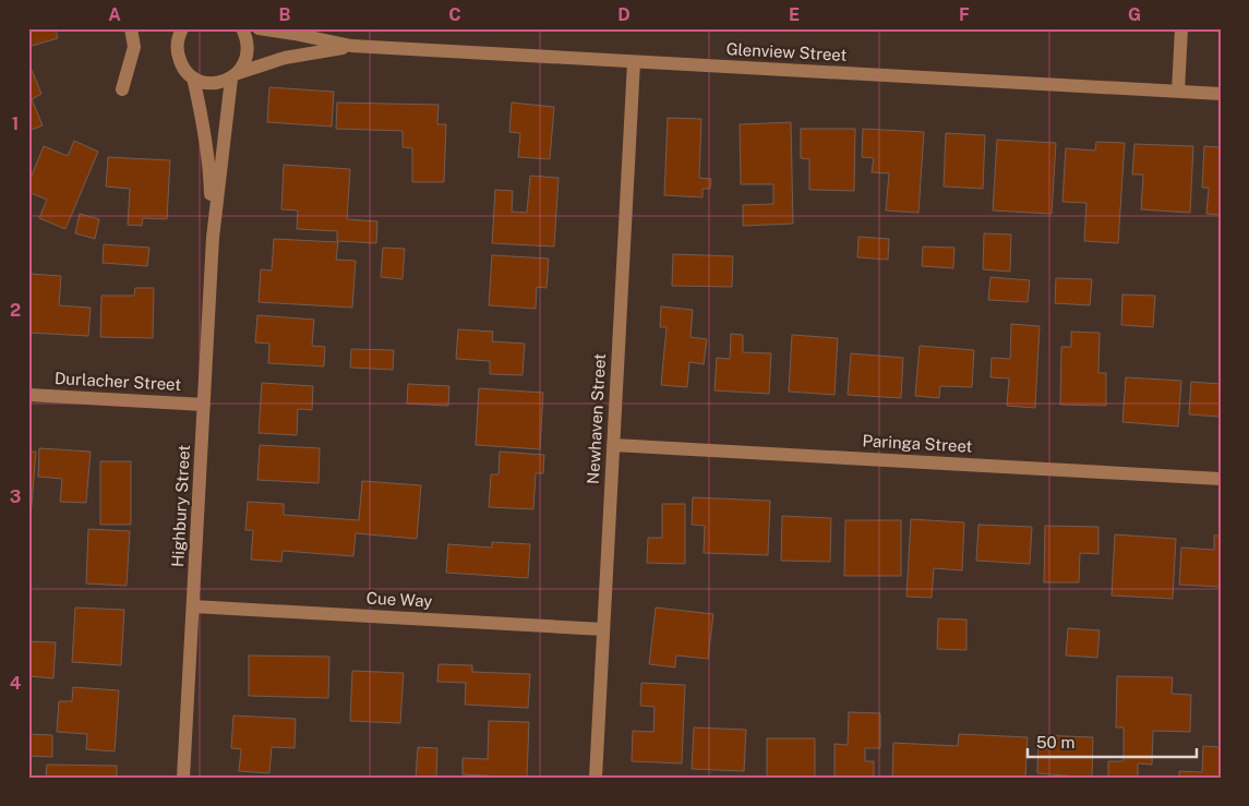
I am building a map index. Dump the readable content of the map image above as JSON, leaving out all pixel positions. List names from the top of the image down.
{
  "streets": {
    "street": [
      "Glenview Street",
      "Durlacher Street",
      "Newhaven Street",
      "Paringa Street",
      "Highbury Street",
      "Cue Way"
    ]
  },
  "crossings": [
    ["Glenview Street", "Newhaven Street"],
    ["Glenview Street", "Highbury Street"],
    ["Durlacher Street", "Highbury Street"],
    ["Newhaven Street", "Paringa Street"],
    ["Newhaven Street", "Cue Way"],
    ["Highbury Street", "Cue Way"]
  ],
  "scale_bar": "50 m",
  "grid": {
    "columns": [
      "A",
      "B",
      "C",
      "D",
      "E",
      "F",
      "G"
    ],
    "rows": [
      "1",
      "2",
      "3",
      "4"
    ]
  }
}
